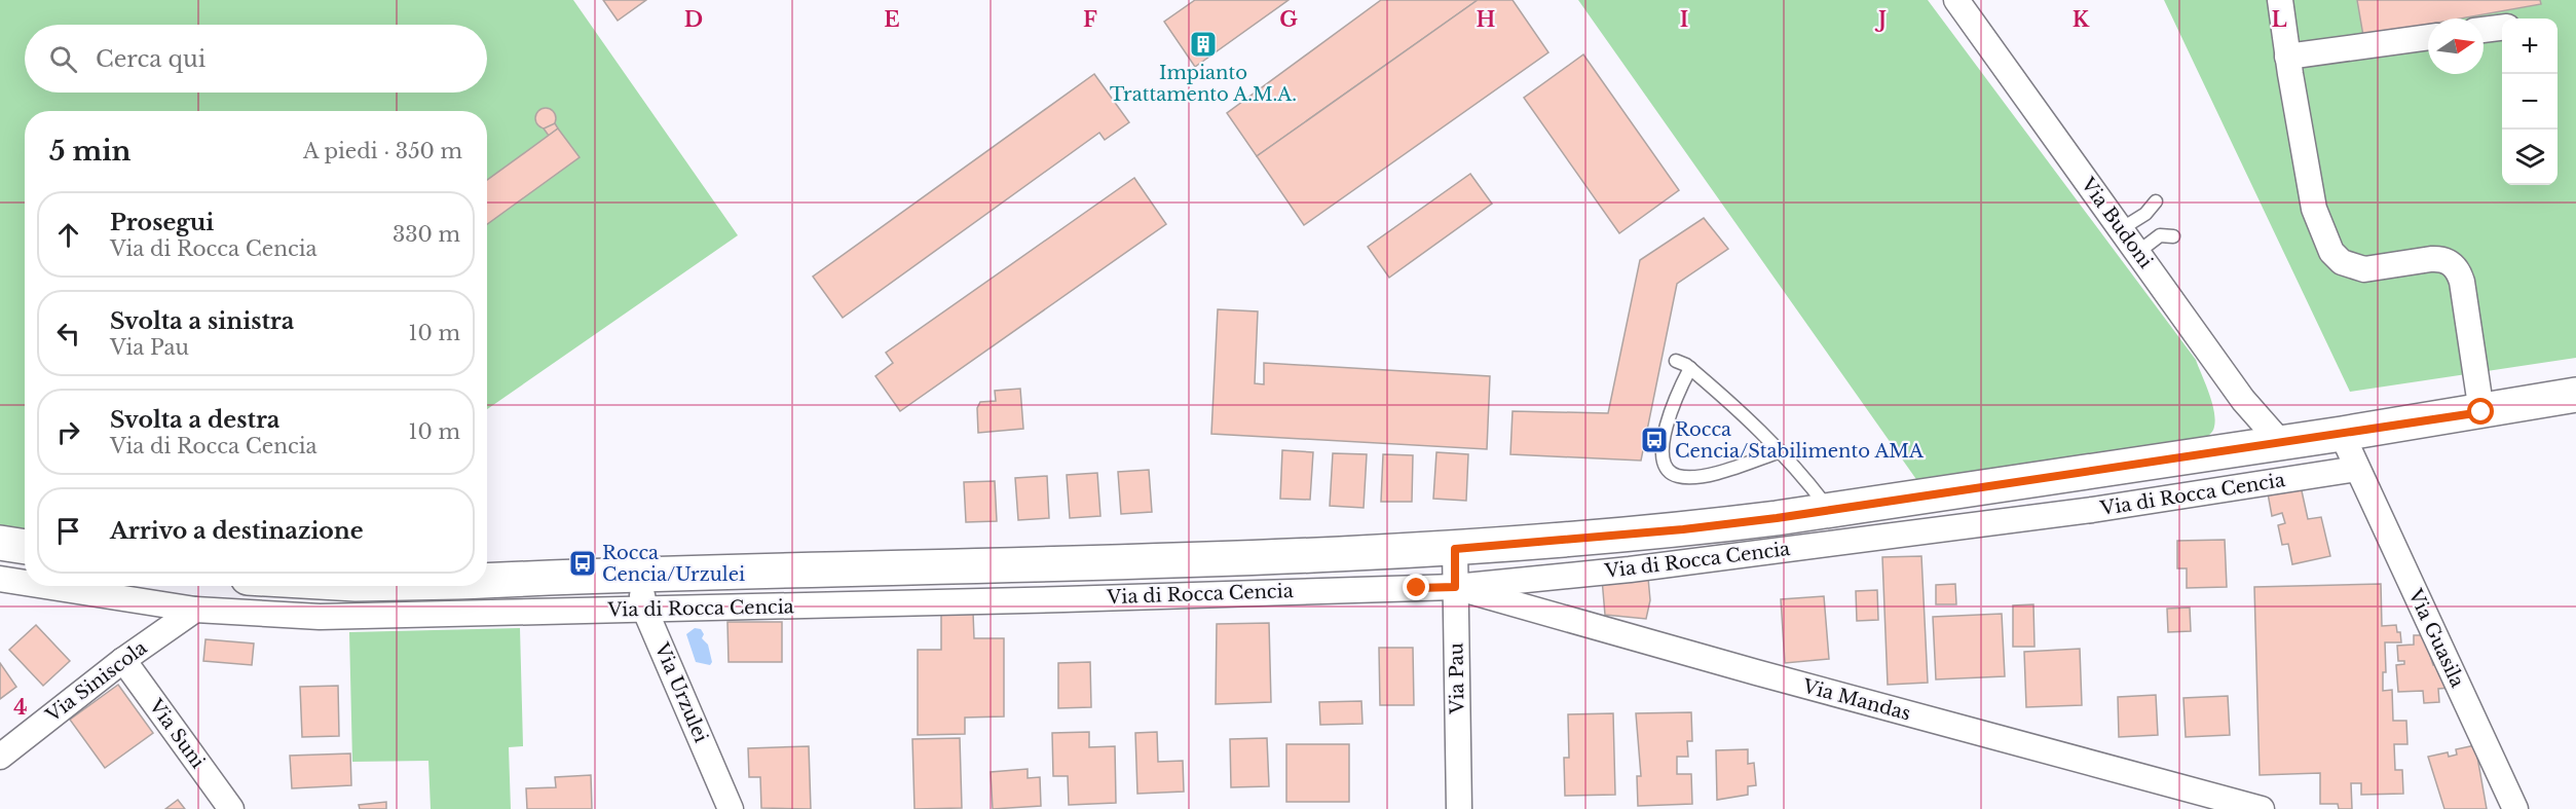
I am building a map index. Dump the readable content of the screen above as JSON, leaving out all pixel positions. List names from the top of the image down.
{
  "streets": {
    "main road": ["Via di Rocca Cencia"],
    "street": [
      "Via Budoni",
      "Via Guasila",
      "Via Pau",
      "Via Siniscola",
      "Via Urzulei",
      "Via Mandas",
      "Via Suni"
    ]
  },
  "crossings": [
    ["Via Budoni", "Via di Rocca Cencia"],
    ["Via di Rocca Cencia", "Via Guasila"],
    ["Via di Rocca Cencia", "Via Pau"],
    ["Via di Rocca Cencia", "Via Siniscola"],
    ["Via di Rocca Cencia", "Via Urzulei"],
    ["Via di Rocca Cencia", "Via Mandas"],
    ["Via Pau", "Via Mandas"],
    ["Via Siniscola", "Via Suni"]
  ],
  "places": {
    "building": ["Impianto Trattamento A.M.A."],
    "bus stop": ["Rocca Cencia/Stabilimento AMA", "Rocca Cencia/Urzulei"]
  },
  "north": "right",
  "page": {
    "map_buttons": ["+", "−"],
    "search": "Cerca qui",
    "heading": ["5 min", "A piedi · 350 m"],
    "list": [
      ["Prosegui", "Via di Rocca Cencia", "330 m"],
      ["Svolta a sinistra", "Via Pau", "10 m"],
      ["Svolta a destra", "Via di Rocca Cencia", "10 m"],
      "Arrivo a destinazione"
    ]
  },
  "grid": {
    "columns": [
      "D",
      "E",
      "F",
      "G",
      "H",
      "I",
      "J",
      "K",
      "L"
    ],
    "rows": ["4"]
  }
}
